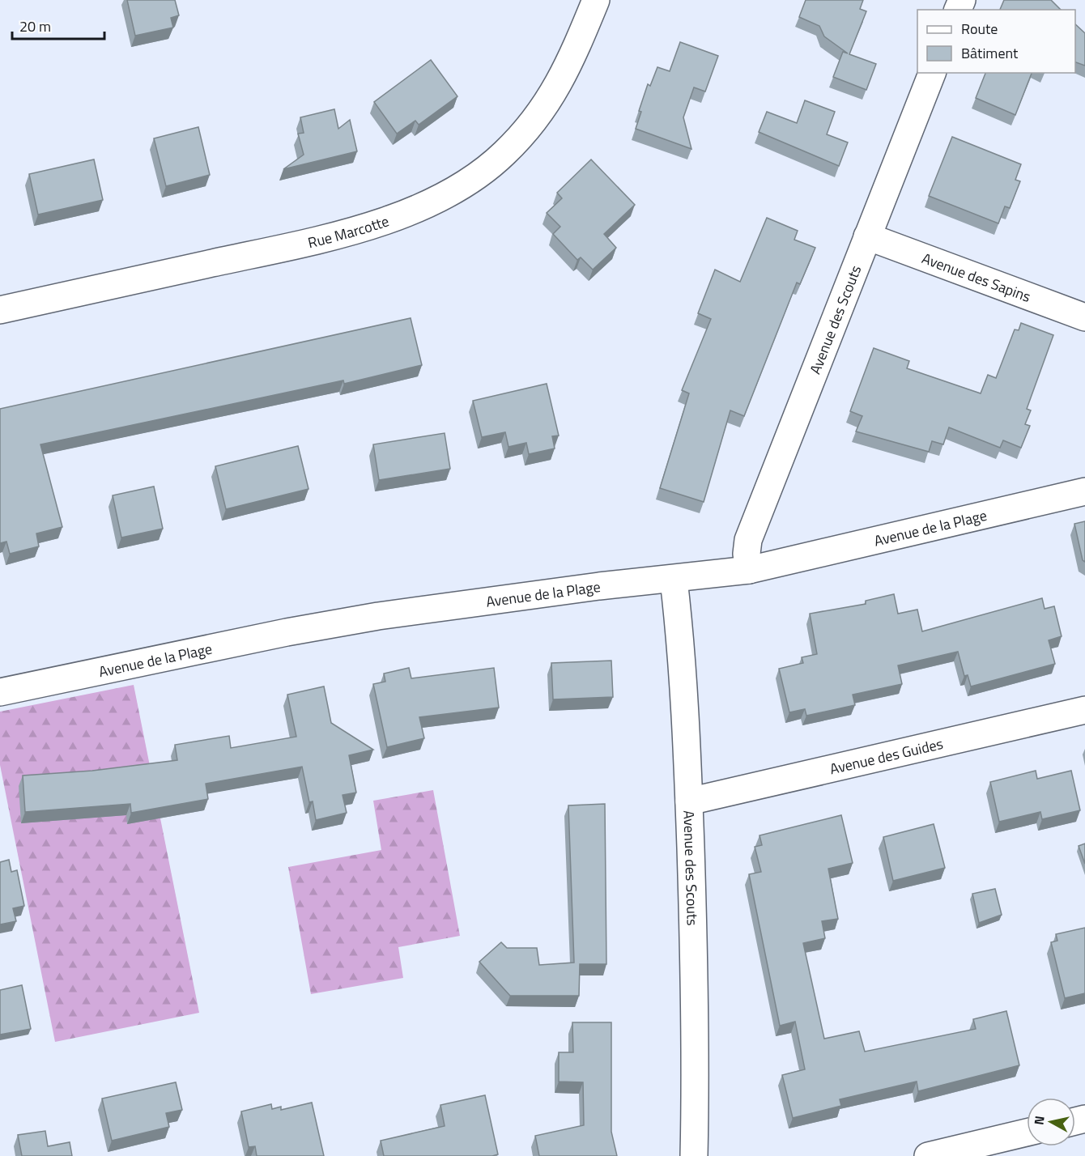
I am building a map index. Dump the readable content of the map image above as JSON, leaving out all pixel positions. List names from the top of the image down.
{
  "streets": {
    "street": [
      "Rue Marcotte",
      "Avenue des Sapins",
      "Avenue des Scouts",
      "Avenue de la Plage",
      "Avenue des Guides"
    ]
  },
  "crossings": [
    ["Avenue des Sapins", "Avenue des Scouts"],
    ["Avenue des Scouts", "Avenue de la Plage"],
    ["Avenue des Scouts", "Avenue des Guides"]
  ],
  "legend": ["Route", "Bâtiment"],
  "scale_bar": "20 m",
  "north": "left"
}
